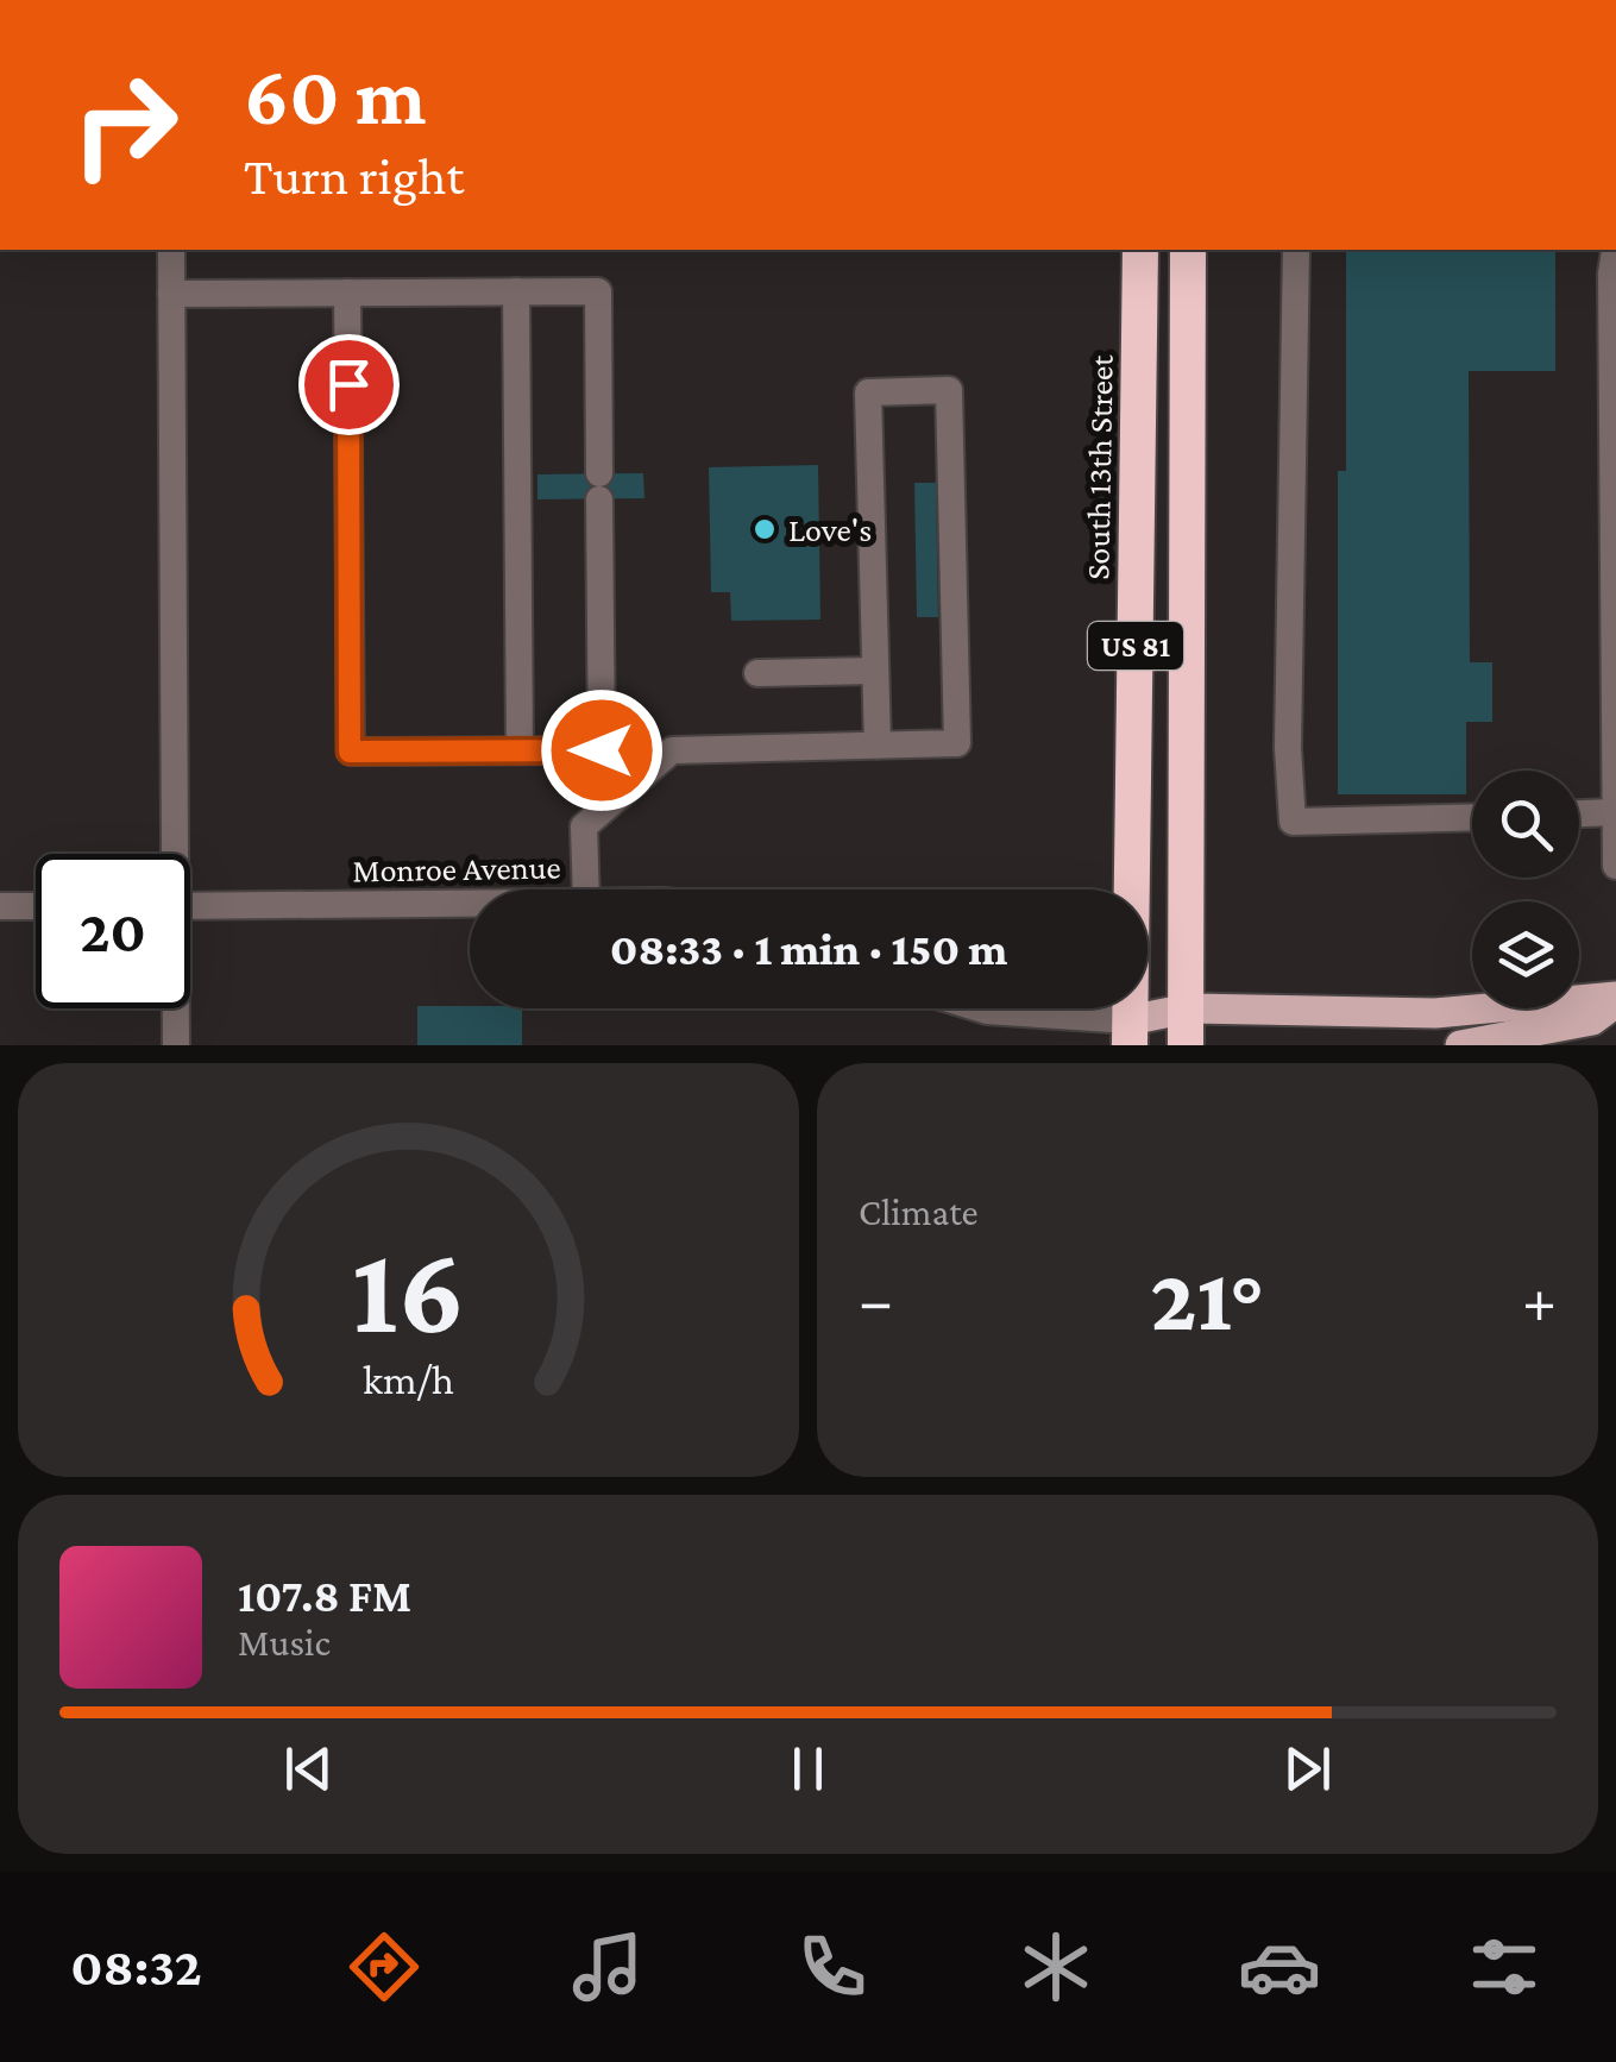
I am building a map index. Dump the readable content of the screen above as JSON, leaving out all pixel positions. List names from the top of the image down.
{
  "streets": {
    "highway": ["South 13th Street", "US 81"],
    "street": ["Monroe Avenue"]
  },
  "places": ["Love's"],
  "page": {
    "turn": ["60 m", "Turn right"],
    "limit": "20",
    "trip": "08:33 · 1 min · 150 m",
    "tile": "Climate",
    "heat": ["−", "21°", "+"],
    "song": ["107.8 FM", "Music"],
    "tabs": "08:32",
    "gauge": ["16", "km/h"]
  }
}
